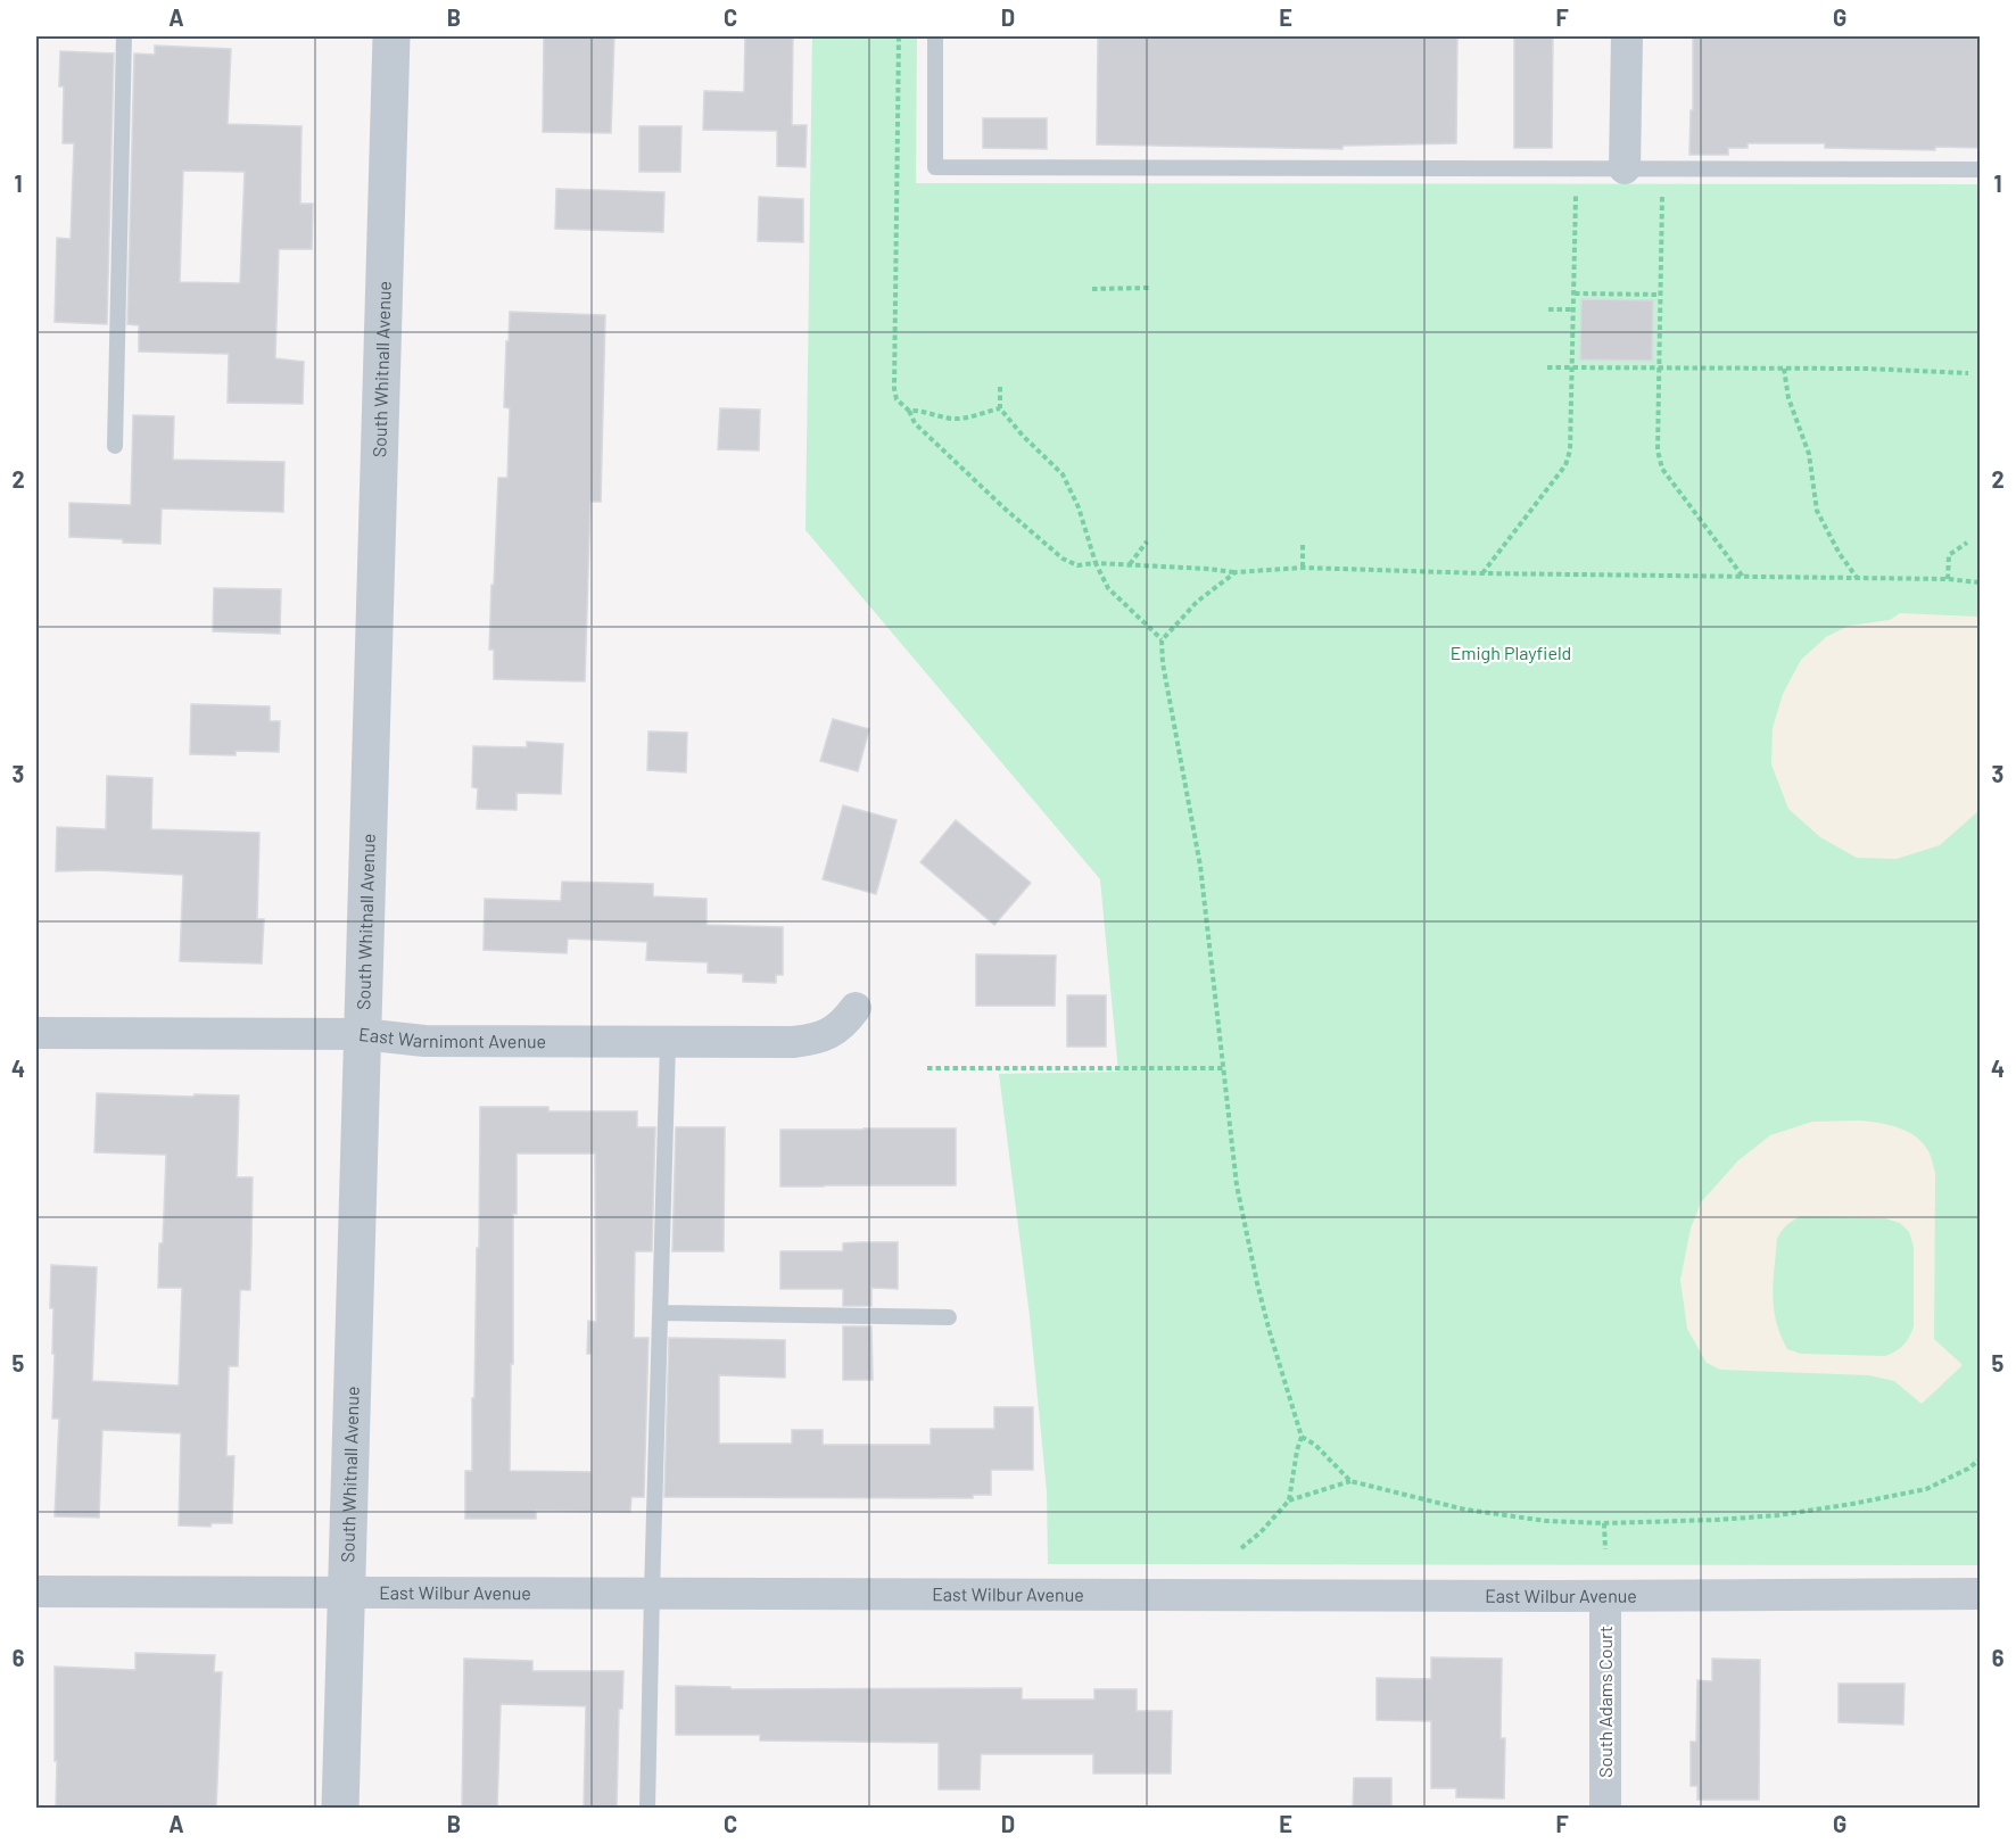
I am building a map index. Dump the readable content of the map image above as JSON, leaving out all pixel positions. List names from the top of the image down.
{
  "streets": {
    "street": [
      "South Whitnall Avenue",
      "East Warnimont Avenue",
      "East Wilbur Avenue",
      "South Adams Court"
    ]
  },
  "crossings": [
    ["South Whitnall Avenue", "East Warnimont Avenue"],
    ["South Whitnall Avenue", "East Wilbur Avenue"],
    ["East Wilbur Avenue", "South Adams Court"]
  ],
  "parks": ["Emigh Playfield"],
  "grid": {
    "columns": [
      "A",
      "B",
      "C",
      "D",
      "E",
      "F",
      "G"
    ],
    "rows": [
      "1",
      "2",
      "3",
      "4",
      "5",
      "6"
    ]
  }
}
